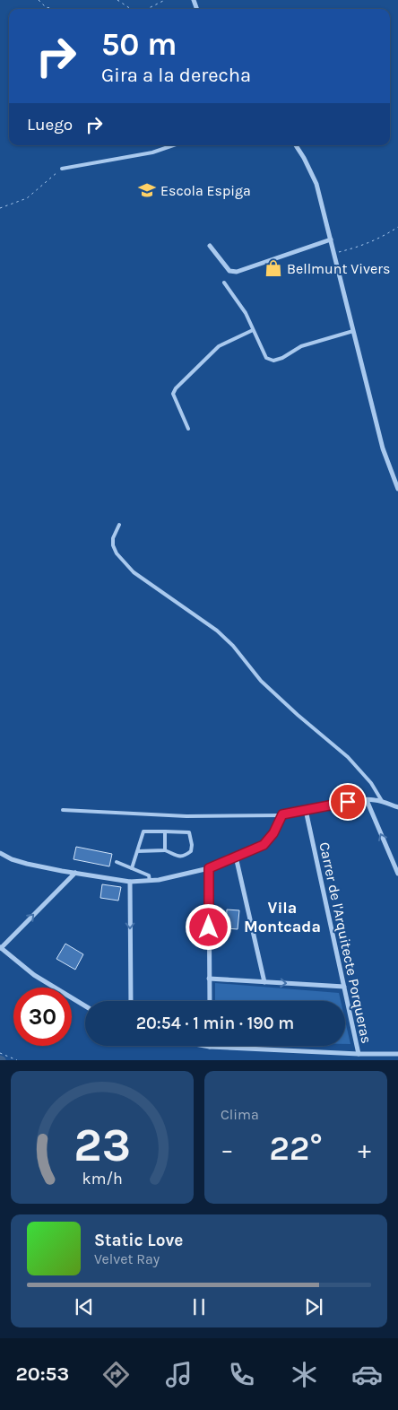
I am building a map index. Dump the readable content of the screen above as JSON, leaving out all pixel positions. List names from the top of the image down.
{
  "streets": {
    "street": ["Carrer de l'Arquitecte Porqueras"]
  },
  "districts": ["Vila Montcada"],
  "places": {
    "school or university": ["Escola Espiga"],
    "shop": ["Bellmunt Vivers"]
  },
  "page": {
    "turn": ["50 m", "Gira a la derecha"],
    "then": "Luego",
    "limit": "30",
    "trip": "20:54 · 1 min · 190 m",
    "tile": "Clima",
    "heat": ["−", "22°", "+"],
    "song": ["Static Love", "Velvet Ray"],
    "tabs": "20:53",
    "gauge": ["23", "km/h"]
  }
}
